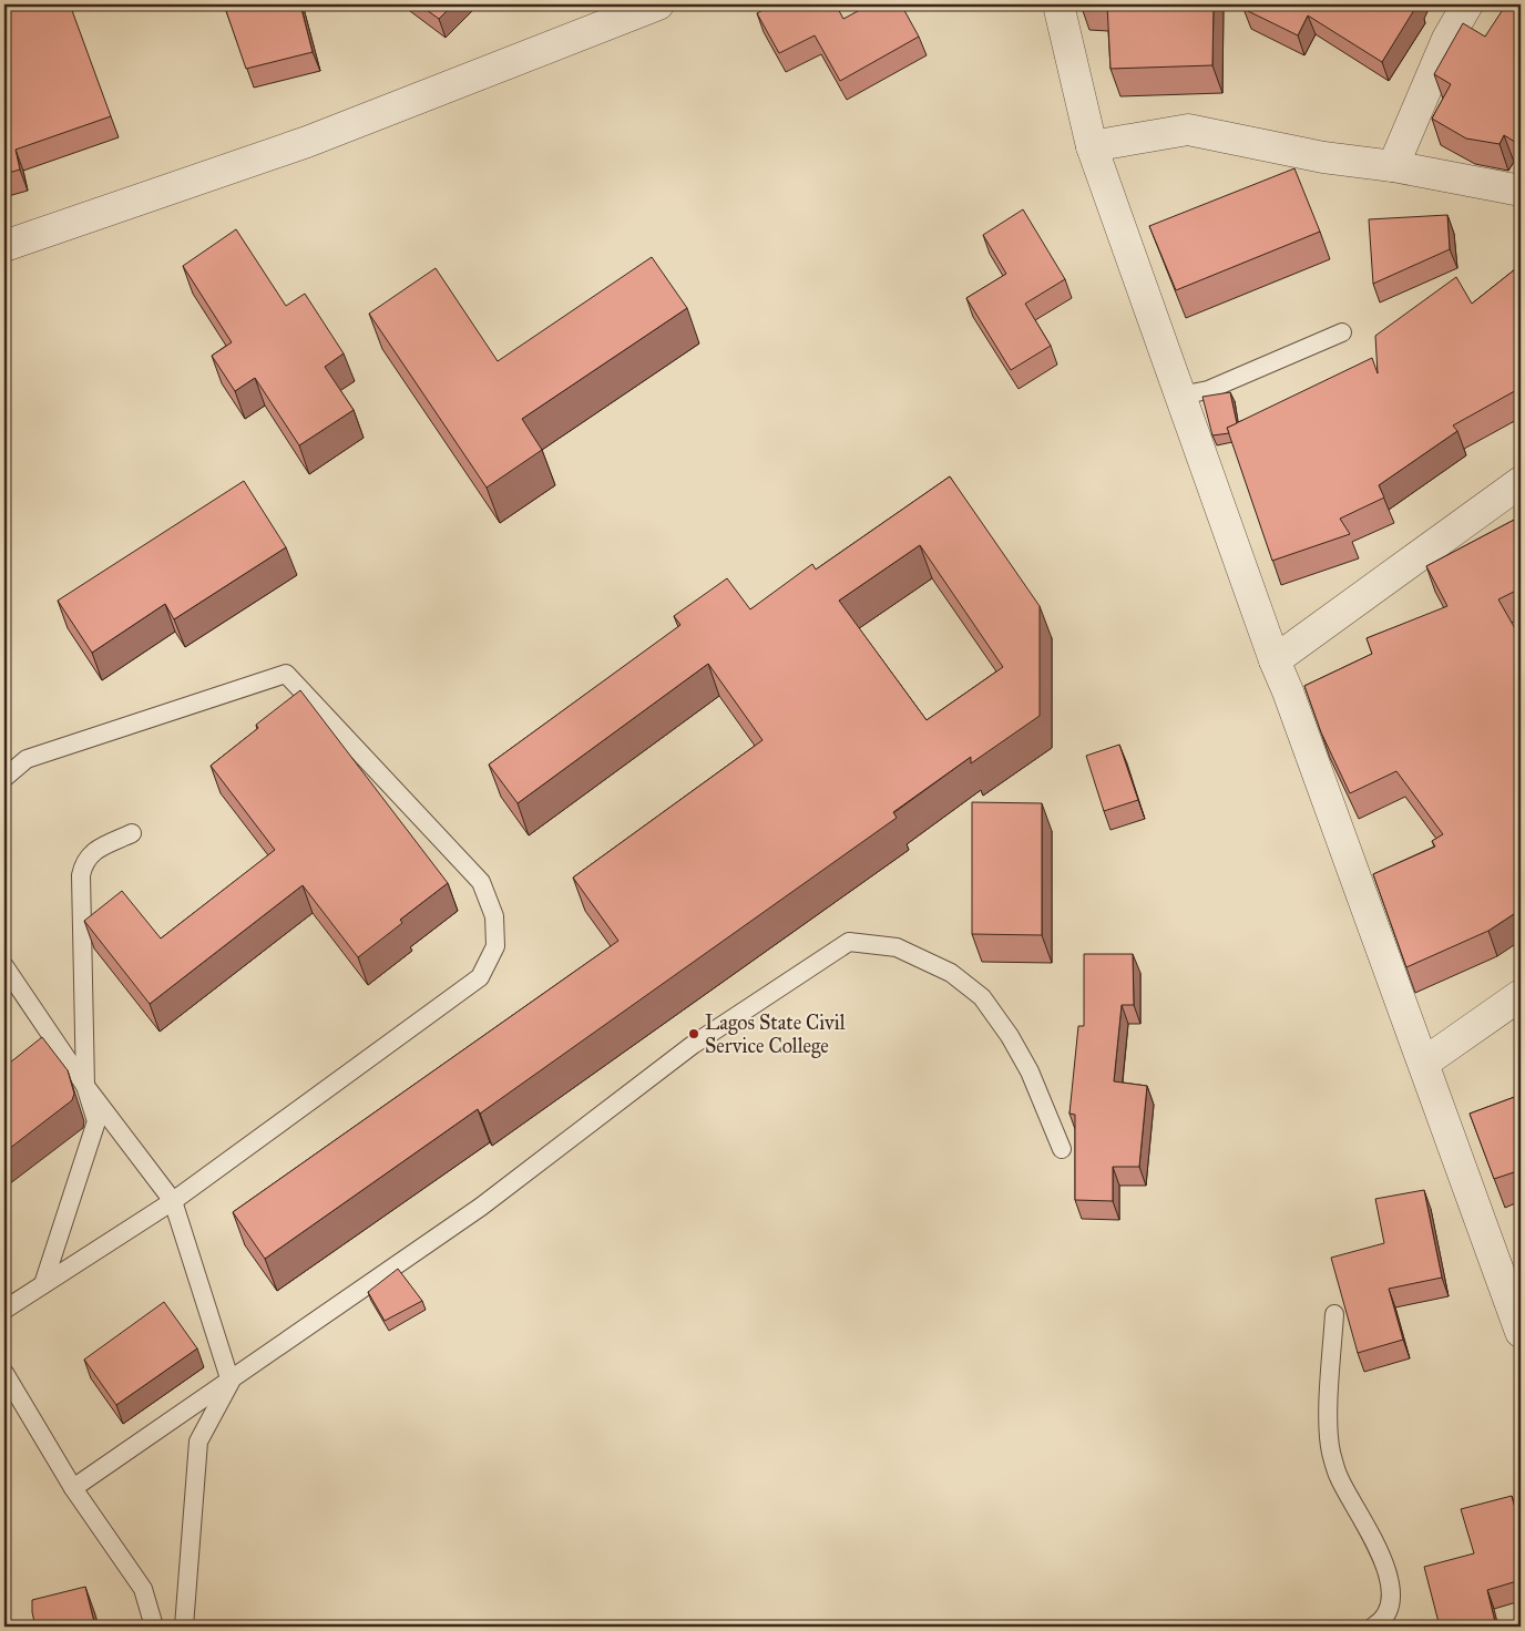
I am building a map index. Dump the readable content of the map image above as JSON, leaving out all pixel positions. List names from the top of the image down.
{
  "places": ["Lagos State Civil Service College"]
}
